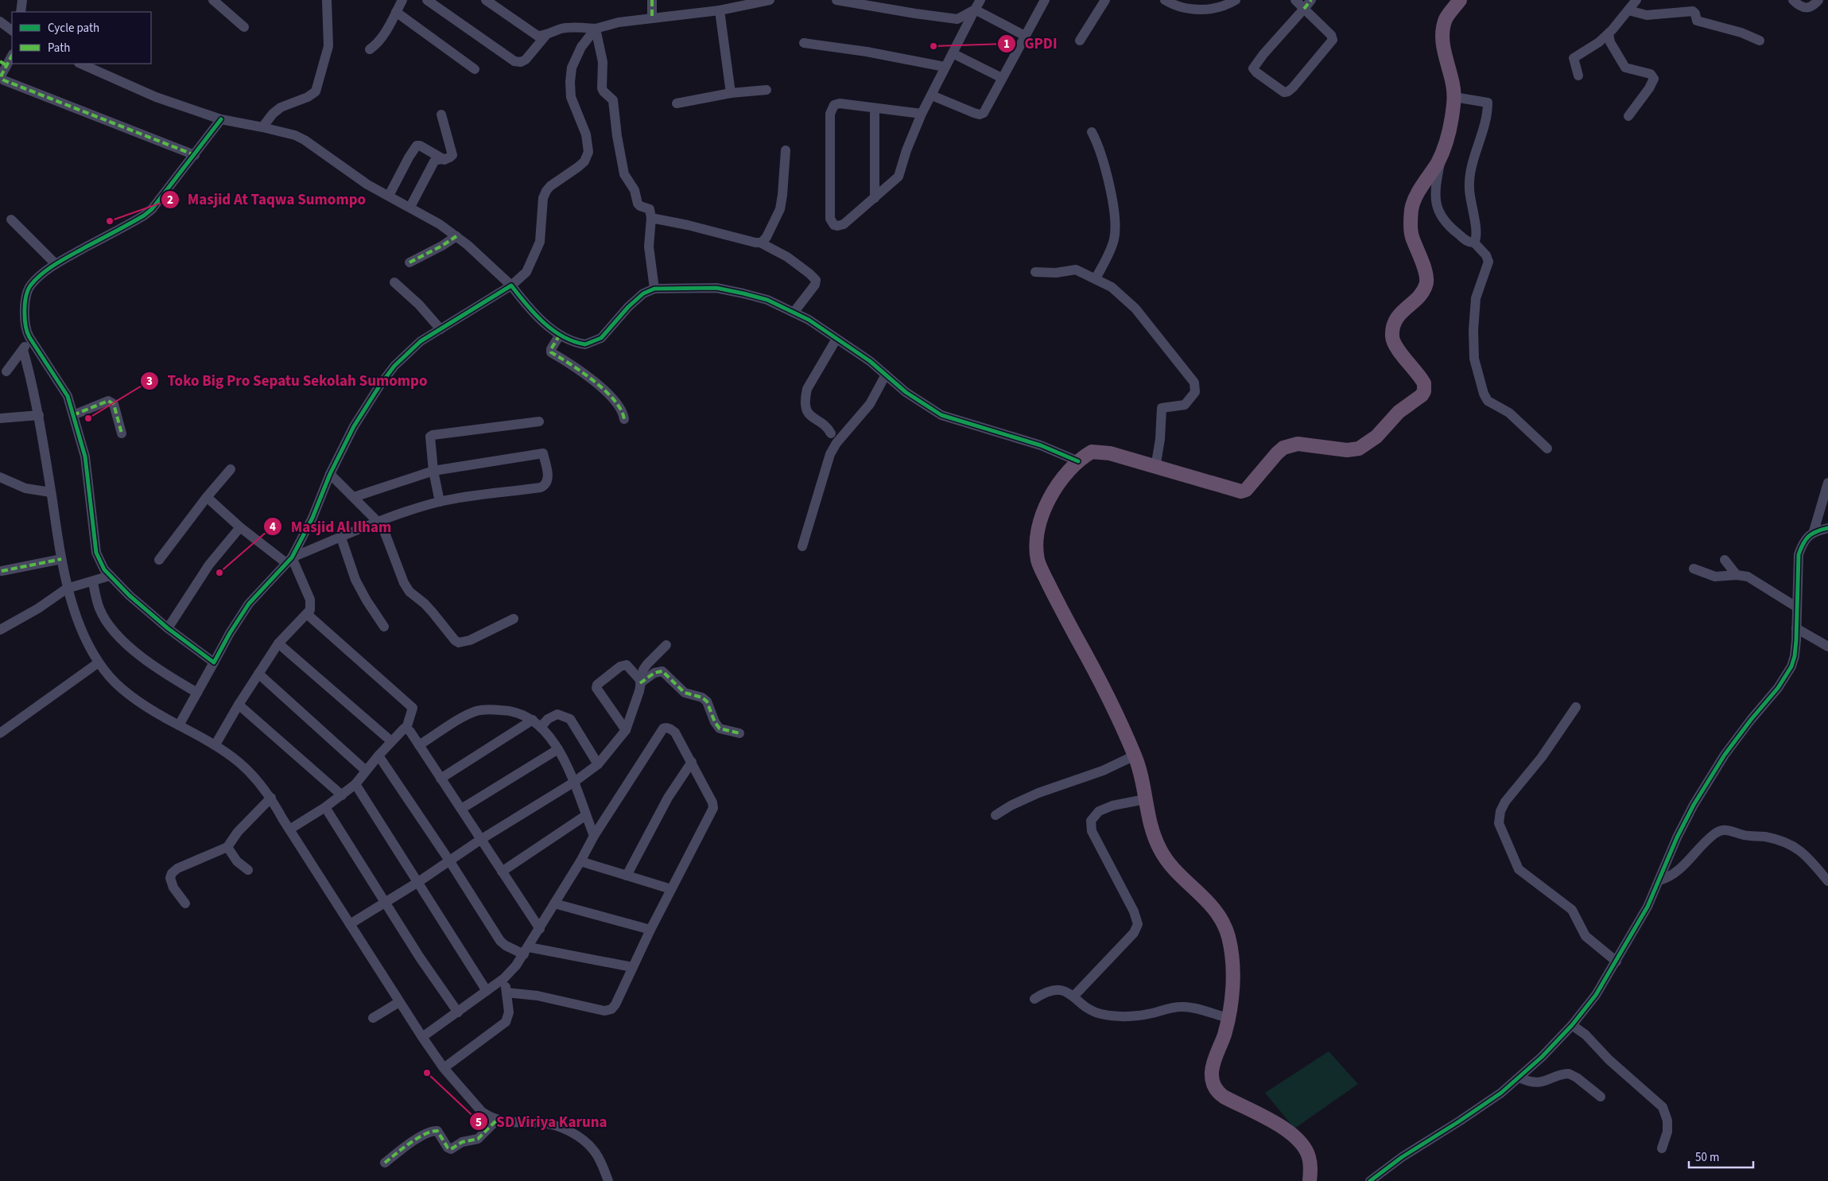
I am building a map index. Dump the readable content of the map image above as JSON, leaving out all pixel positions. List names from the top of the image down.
{
  "places": [
    "GPDI",
    "Masjid At Taqwa Sumompo",
    "Toko Big Pro Sepatu Sekolah Sumompo",
    "Masjid Al Ilham",
    "SD Viriya Karuna"
  ],
  "legend": ["Cycle path", "Path"],
  "scale_bar": "50 m"
}
